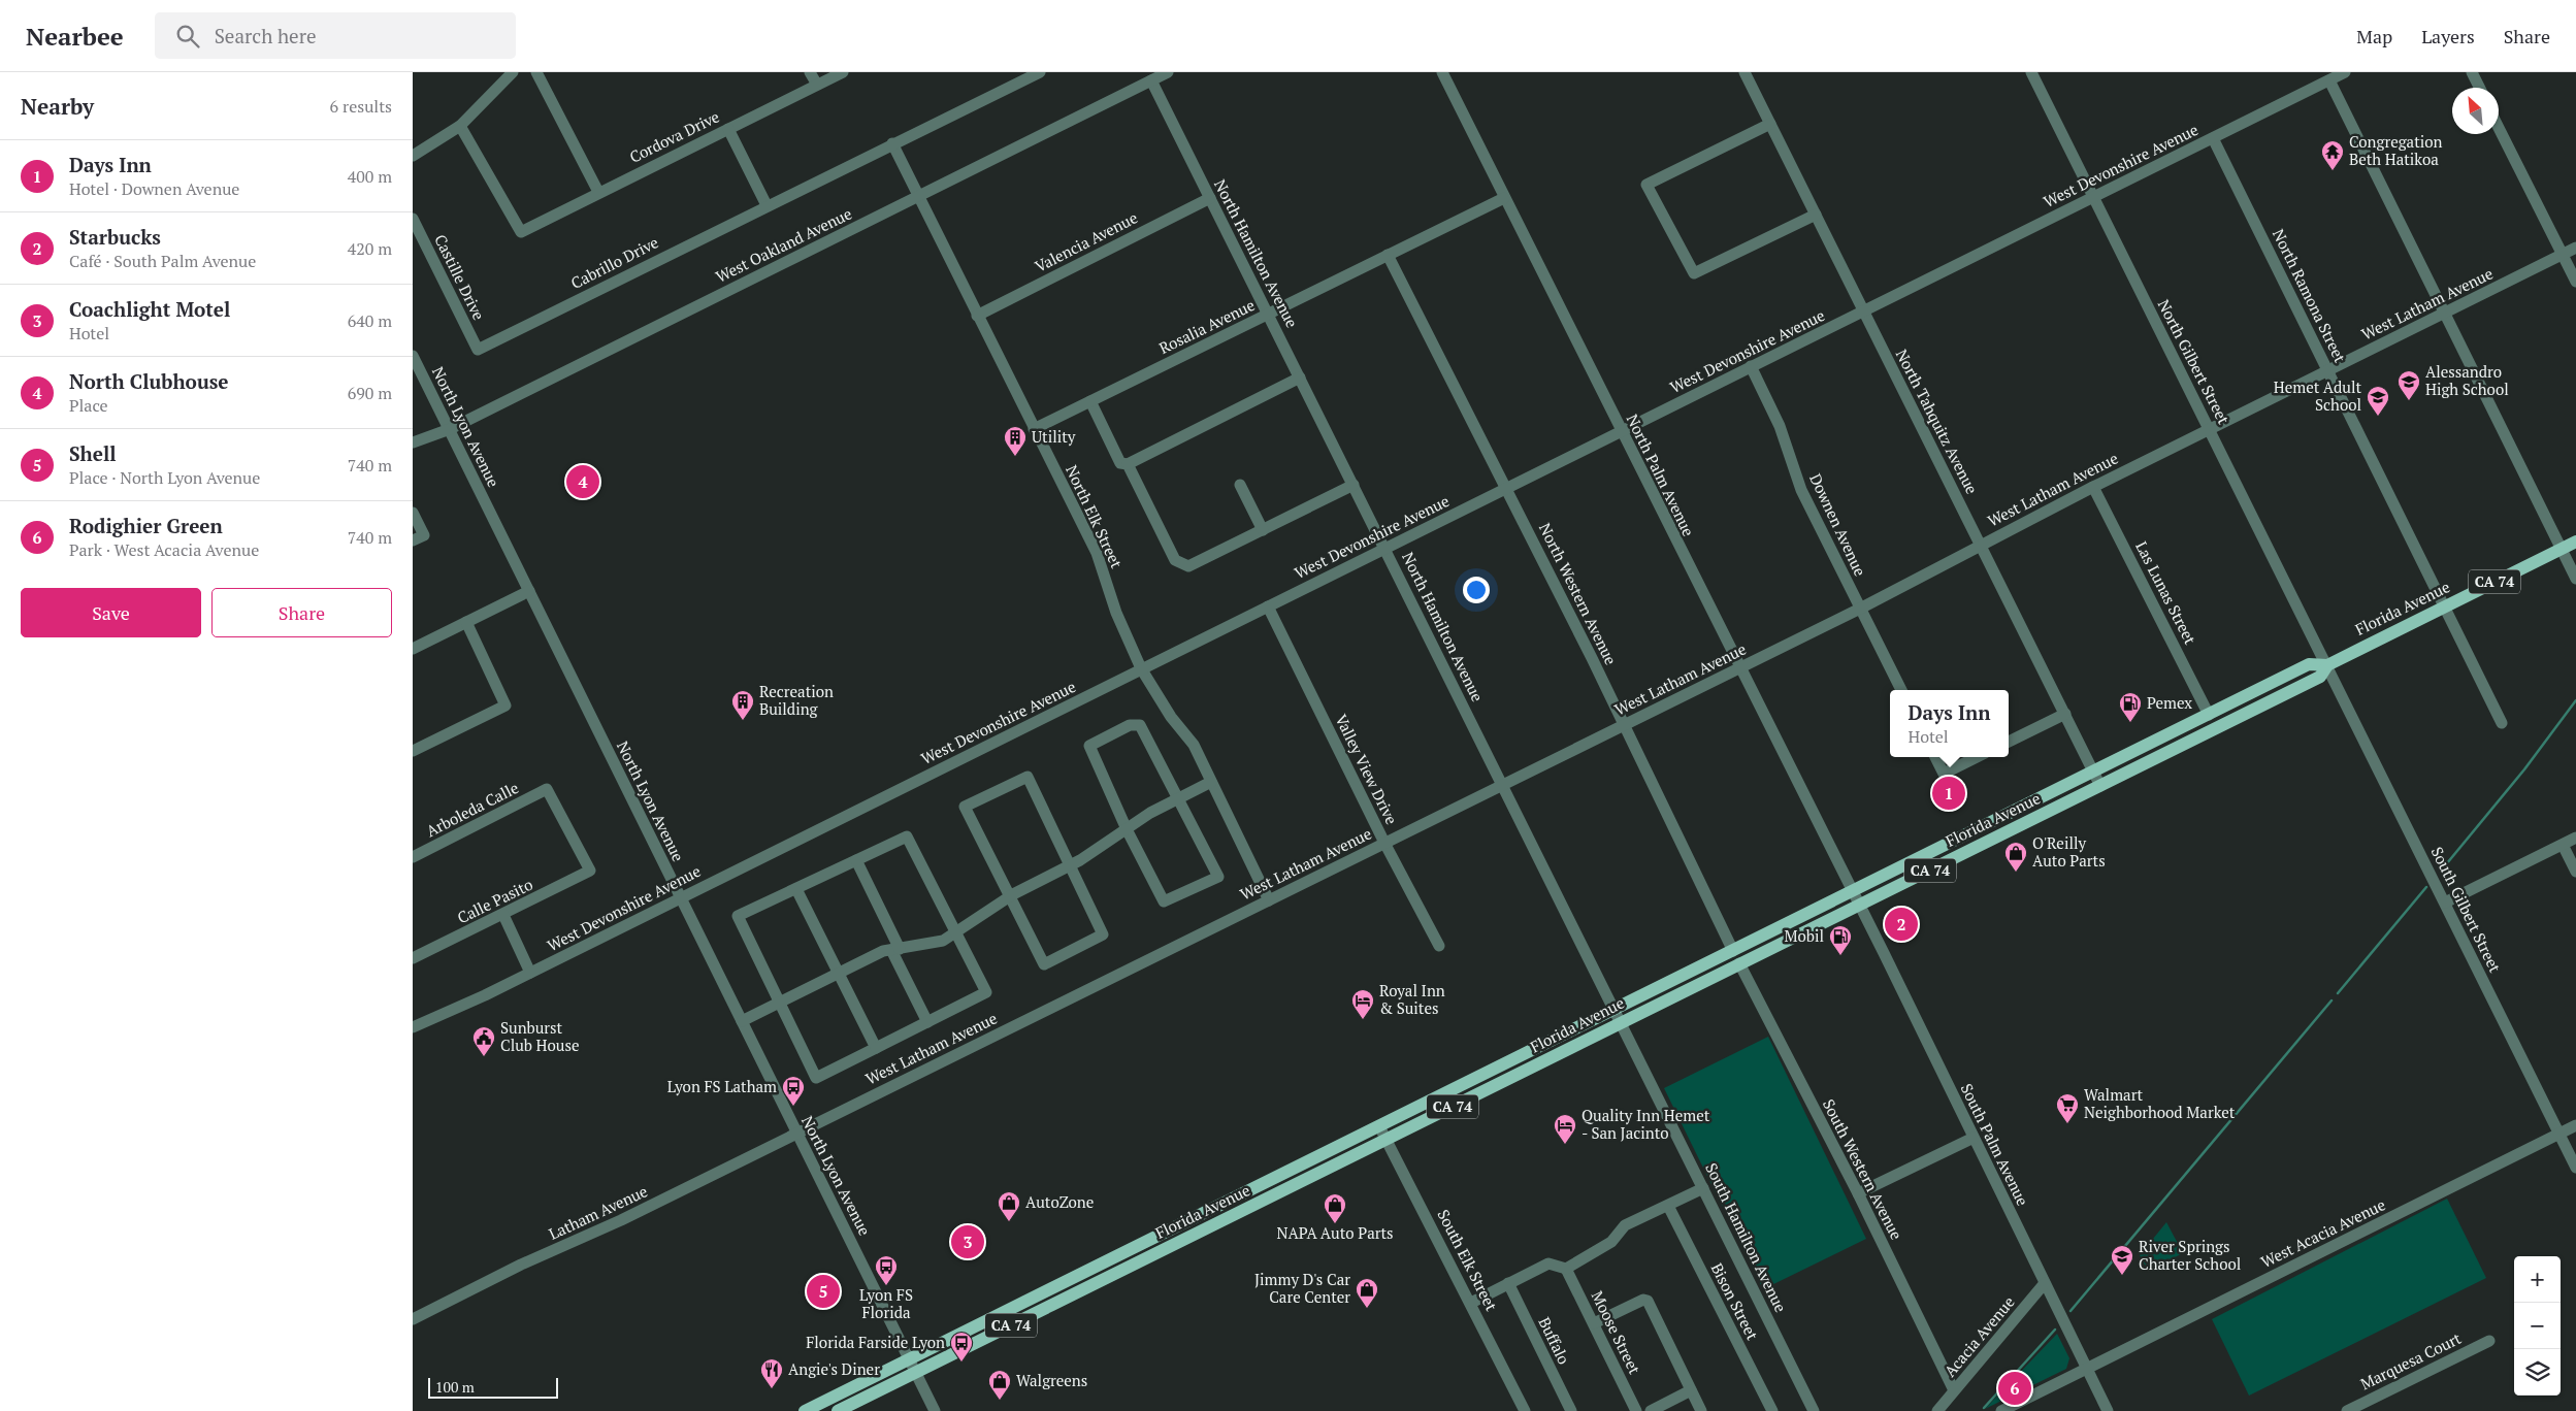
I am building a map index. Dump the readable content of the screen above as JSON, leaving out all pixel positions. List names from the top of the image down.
{
  "streets": {
    "main road": ["CA 74", "Florida Avenue"],
    "street": [
      "Cordova Drive",
      "West Devonshire Avenue",
      "Valencia Avenue",
      "West Oakland Avenue",
      "North Hamilton Avenue",
      "Cabrillo Drive",
      "Castille Drive",
      "North Ramona Street",
      "West Latham Avenue",
      "Rosalia Avenue",
      "North Gilbert Street",
      "North Tahquitz Avenue",
      "North Lyon Avenue",
      "North Palm Avenue",
      "North Elk Street",
      "Downen Avenue",
      "Las Lunas Street",
      "North Western Avenue",
      "Valley View Drive",
      "Arboleda Calle",
      "Calle Pasito",
      "South Gilbert Street",
      "South Palm Avenue",
      "South Western Avenue",
      "Latham Avenue",
      "West Acacia Avenue",
      "South Hamilton Avenue",
      "South Elk Street",
      "Bison Street",
      "Moose Street",
      "Acacia Avenue",
      "Buffalo",
      "Marquesa Court"
    ]
  },
  "crossings": [
    ["West Devonshire Avenue", "North Hamilton Avenue"],
    ["West Devonshire Avenue", "North Ramona Street"],
    ["West Devonshire Avenue", "North Gilbert Street"],
    ["West Devonshire Avenue", "North Tahquitz Avenue"],
    ["West Devonshire Avenue", "North Lyon Avenue"],
    ["West Devonshire Avenue", "North Palm Avenue"],
    ["West Devonshire Avenue", "North Elk Street"],
    ["West Devonshire Avenue", "Downen Avenue"],
    ["West Devonshire Avenue", "North Western Avenue"],
    ["West Devonshire Avenue", "Valley View Drive"],
    ["Valencia Avenue", "North Hamilton Avenue"],
    ["Valencia Avenue", "North Elk Street"],
    ["West Oakland Avenue", "North Hamilton Avenue"],
    ["West Oakland Avenue", "North Lyon Avenue"],
    ["West Oakland Avenue", "North Elk Street"],
    ["North Hamilton Avenue", "West Latham Avenue"],
    ["North Hamilton Avenue", "Rosalia Avenue"],
    ["North Hamilton Avenue", "Florida Avenue"],
    ["North Hamilton Avenue", "South Hamilton Avenue"],
    ["Cabrillo Drive", "Castille Drive"],
    ["Cabrillo Drive", "North Elk Street"],
    ["North Ramona Street", "West Latham Avenue"],
    ["North Ramona Street", "Florida Avenue"],
    ["West Latham Avenue", "North Gilbert Street"],
    ["West Latham Avenue", "North Tahquitz Avenue"],
    ["West Latham Avenue", "North Lyon Avenue"],
    ["West Latham Avenue", "North Palm Avenue"],
    ["West Latham Avenue", "North Elk Street"],
    ["West Latham Avenue", "Downen Avenue"],
    ["West Latham Avenue", "Las Lunas Street"],
    ["West Latham Avenue", "North Western Avenue"],
    ["West Latham Avenue", "Valley View Drive"],
    ["West Latham Avenue", "Latham Avenue"],
    ["Rosalia Avenue", "North Palm Avenue"],
    ["Rosalia Avenue", "North Elk Street"],
    ["Rosalia Avenue", "North Western Avenue"],
    ["North Gilbert Street", "Florida Avenue"],
    ["North Gilbert Street", "South Gilbert Street"],
    ["North Tahquitz Avenue", "Florida Avenue"],
    ["North Lyon Avenue", "Florida Avenue"],
    ["North Lyon Avenue", "Latham Avenue"],
    ["North Palm Avenue", "Florida Avenue"],
    ["North Palm Avenue", "South Palm Avenue"],
    ["Las Lunas Street", "Florida Avenue"],
    ["North Western Avenue", "Florida Avenue"],
    ["Florida Avenue", "South Gilbert Street"],
    ["Florida Avenue", "South Palm Avenue"],
    ["Florida Avenue", "South Western Avenue"],
    ["Florida Avenue", "South Hamilton Avenue"],
    ["Florida Avenue", "South Elk Street"],
    ["Arboleda Calle", "Calle Pasito"],
    ["South Gilbert Street", "West Acacia Avenue"],
    ["South Palm Avenue", "West Acacia Avenue"],
    ["South Palm Avenue", "Acacia Avenue"],
    ["South Western Avenue", "Acacia Avenue"]
  ],
  "places": {
    "temple": ["Congregation Beth Hatikoa"],
    "school or university": ["Alessandro High School", "Hemet Adult School", "River Springs Charter School"],
    "building": ["Utility", "Recreation Building"],
    "fuel station": ["Pemex", "Mobil"],
    "shop": [
      "O'Reilly Auto Parts",
      "AutoZone",
      "NAPA Auto Parts",
      "Jimmy D's Car Care Center",
      "Walgreens"
    ],
    "hotel": ["Royal Inn & Suites", "Quality Inn Hemet - San Jacinto"],
    "public building": ["Sunburst Club House"],
    "bus stop": ["Lyon FS Latham", "Lyon FS Florida", "Florida Farside Lyon"],
    "supermarket": ["Walmart Neighborhood Market"],
    "restaurant": ["Angie's Diner"]
  },
  "scale_bar": "100 m",
  "north": "top left",
  "page": {
    "header": "Nearbee",
    "search": "Search here",
    "nav": ["Map", "Layers", "Share"],
    "heading": ["Nearby", "6 results"],
    "list": [
      {
        "mark": "1",
        "name": "Days Inn",
        "note": "Hotel · Downen Avenue",
        "value": "400 m"
      },
      {
        "mark": "2",
        "name": "Starbucks",
        "note": "Café · South Palm Avenue",
        "value": "420 m"
      },
      {
        "mark": "3",
        "name": "Coachlight Motel",
        "note": "Hotel",
        "value": "640 m"
      },
      {
        "mark": "4",
        "name": "North Clubhouse",
        "note": "Place",
        "value": "690 m"
      },
      {
        "mark": "5",
        "name": "Shell",
        "note": "Place · North Lyon Avenue",
        "value": "740 m"
      },
      {
        "mark": "6",
        "name": "Rodighier Green",
        "note": "Park · West Acacia Avenue",
        "value": "740 m"
      }
    ],
    "pins": [
      "4",
      "1",
      "2",
      "3",
      "5",
      "6"
    ],
    "buttons": ["Save", "Share"],
    "popup": ["Days Inn", "Hotel"],
    "map_buttons": ["+", "−"],
    "scale": "100 m"
  }
}
